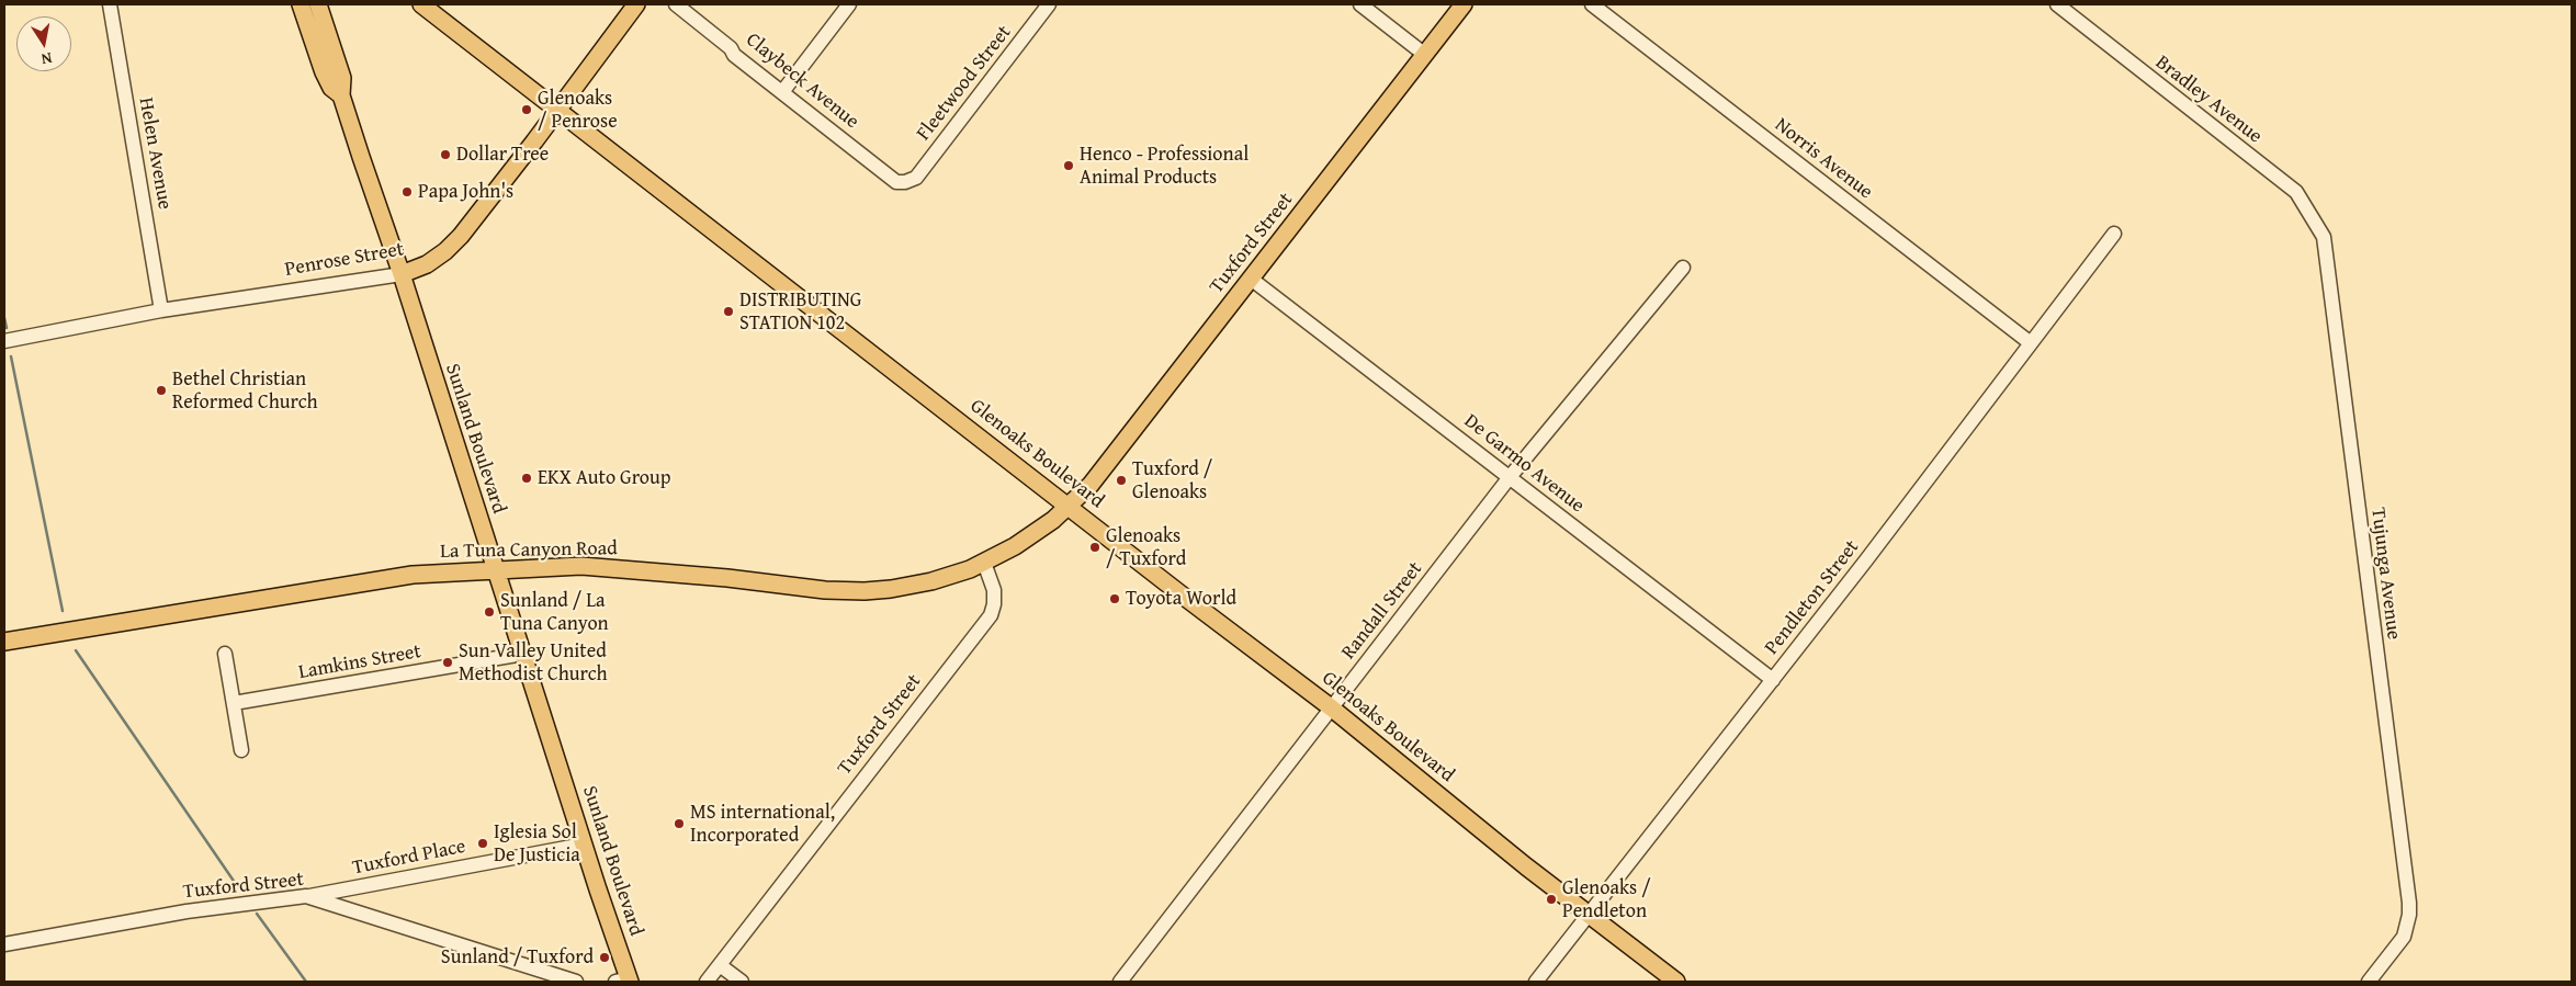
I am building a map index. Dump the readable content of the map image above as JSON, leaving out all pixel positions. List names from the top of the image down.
{
  "streets": {
    "main road": [
      "Tuxford Street",
      "Penrose Street",
      "Sunland Boulevard",
      "Glenoaks Boulevard",
      "La Tuna Canyon Road"
    ],
    "street": [
      "Claybeck Avenue",
      "Fleetwood Street",
      "Bradley Avenue",
      "Helen Avenue",
      "Norris Avenue",
      "De Garmo Avenue",
      "Tujunga Avenue",
      "Pendleton Street",
      "Randall Street",
      "Lamkins Street",
      "Tuxford Place"
    ]
  },
  "crossings": [
    ["Claybeck Avenue", "Fleetwood Street"],
    ["Bradley Avenue", "Tujunga Avenue"],
    ["Helen Avenue", "Penrose Street"],
    ["Norris Avenue", "Pendleton Street"],
    ["Tuxford Street", "Glenoaks Boulevard"],
    ["Tuxford Street", "De Garmo Avenue"],
    ["Tuxford Street", "La Tuna Canyon Road"],
    ["Tuxford Street", "Tuxford Place"],
    ["Penrose Street", "Sunland Boulevard"],
    ["Penrose Street", "Glenoaks Boulevard"],
    ["Sunland Boulevard", "La Tuna Canyon Road"],
    ["Sunland Boulevard", "Lamkins Street"],
    ["Sunland Boulevard", "Tuxford Place"],
    ["Glenoaks Boulevard", "La Tuna Canyon Road"],
    ["Glenoaks Boulevard", "Pendleton Street"],
    ["Glenoaks Boulevard", "Randall Street"],
    ["De Garmo Avenue", "Pendleton Street"],
    ["De Garmo Avenue", "Randall Street"]
  ],
  "places": [
    "Glenoaks / Penrose",
    "Dollar Tree",
    "Henco - Professional Animal Products",
    "Papa John's",
    "DISTRIBUTING STATION 102",
    "Bethel Christian Reformed Church",
    "EKX Auto Group",
    "Tuxford / Glenoaks",
    "Glenoaks / Tuxford",
    "Toyota World",
    "Sunland / La Tuna Canyon",
    "Sun Valley United Methodist Church",
    "MS international, Incorporated",
    "Iglesia Sol De Justicia",
    "Glenoaks / Pendleton",
    "Sunland / Tuxford"
  ],
  "north": "bottom"
}
